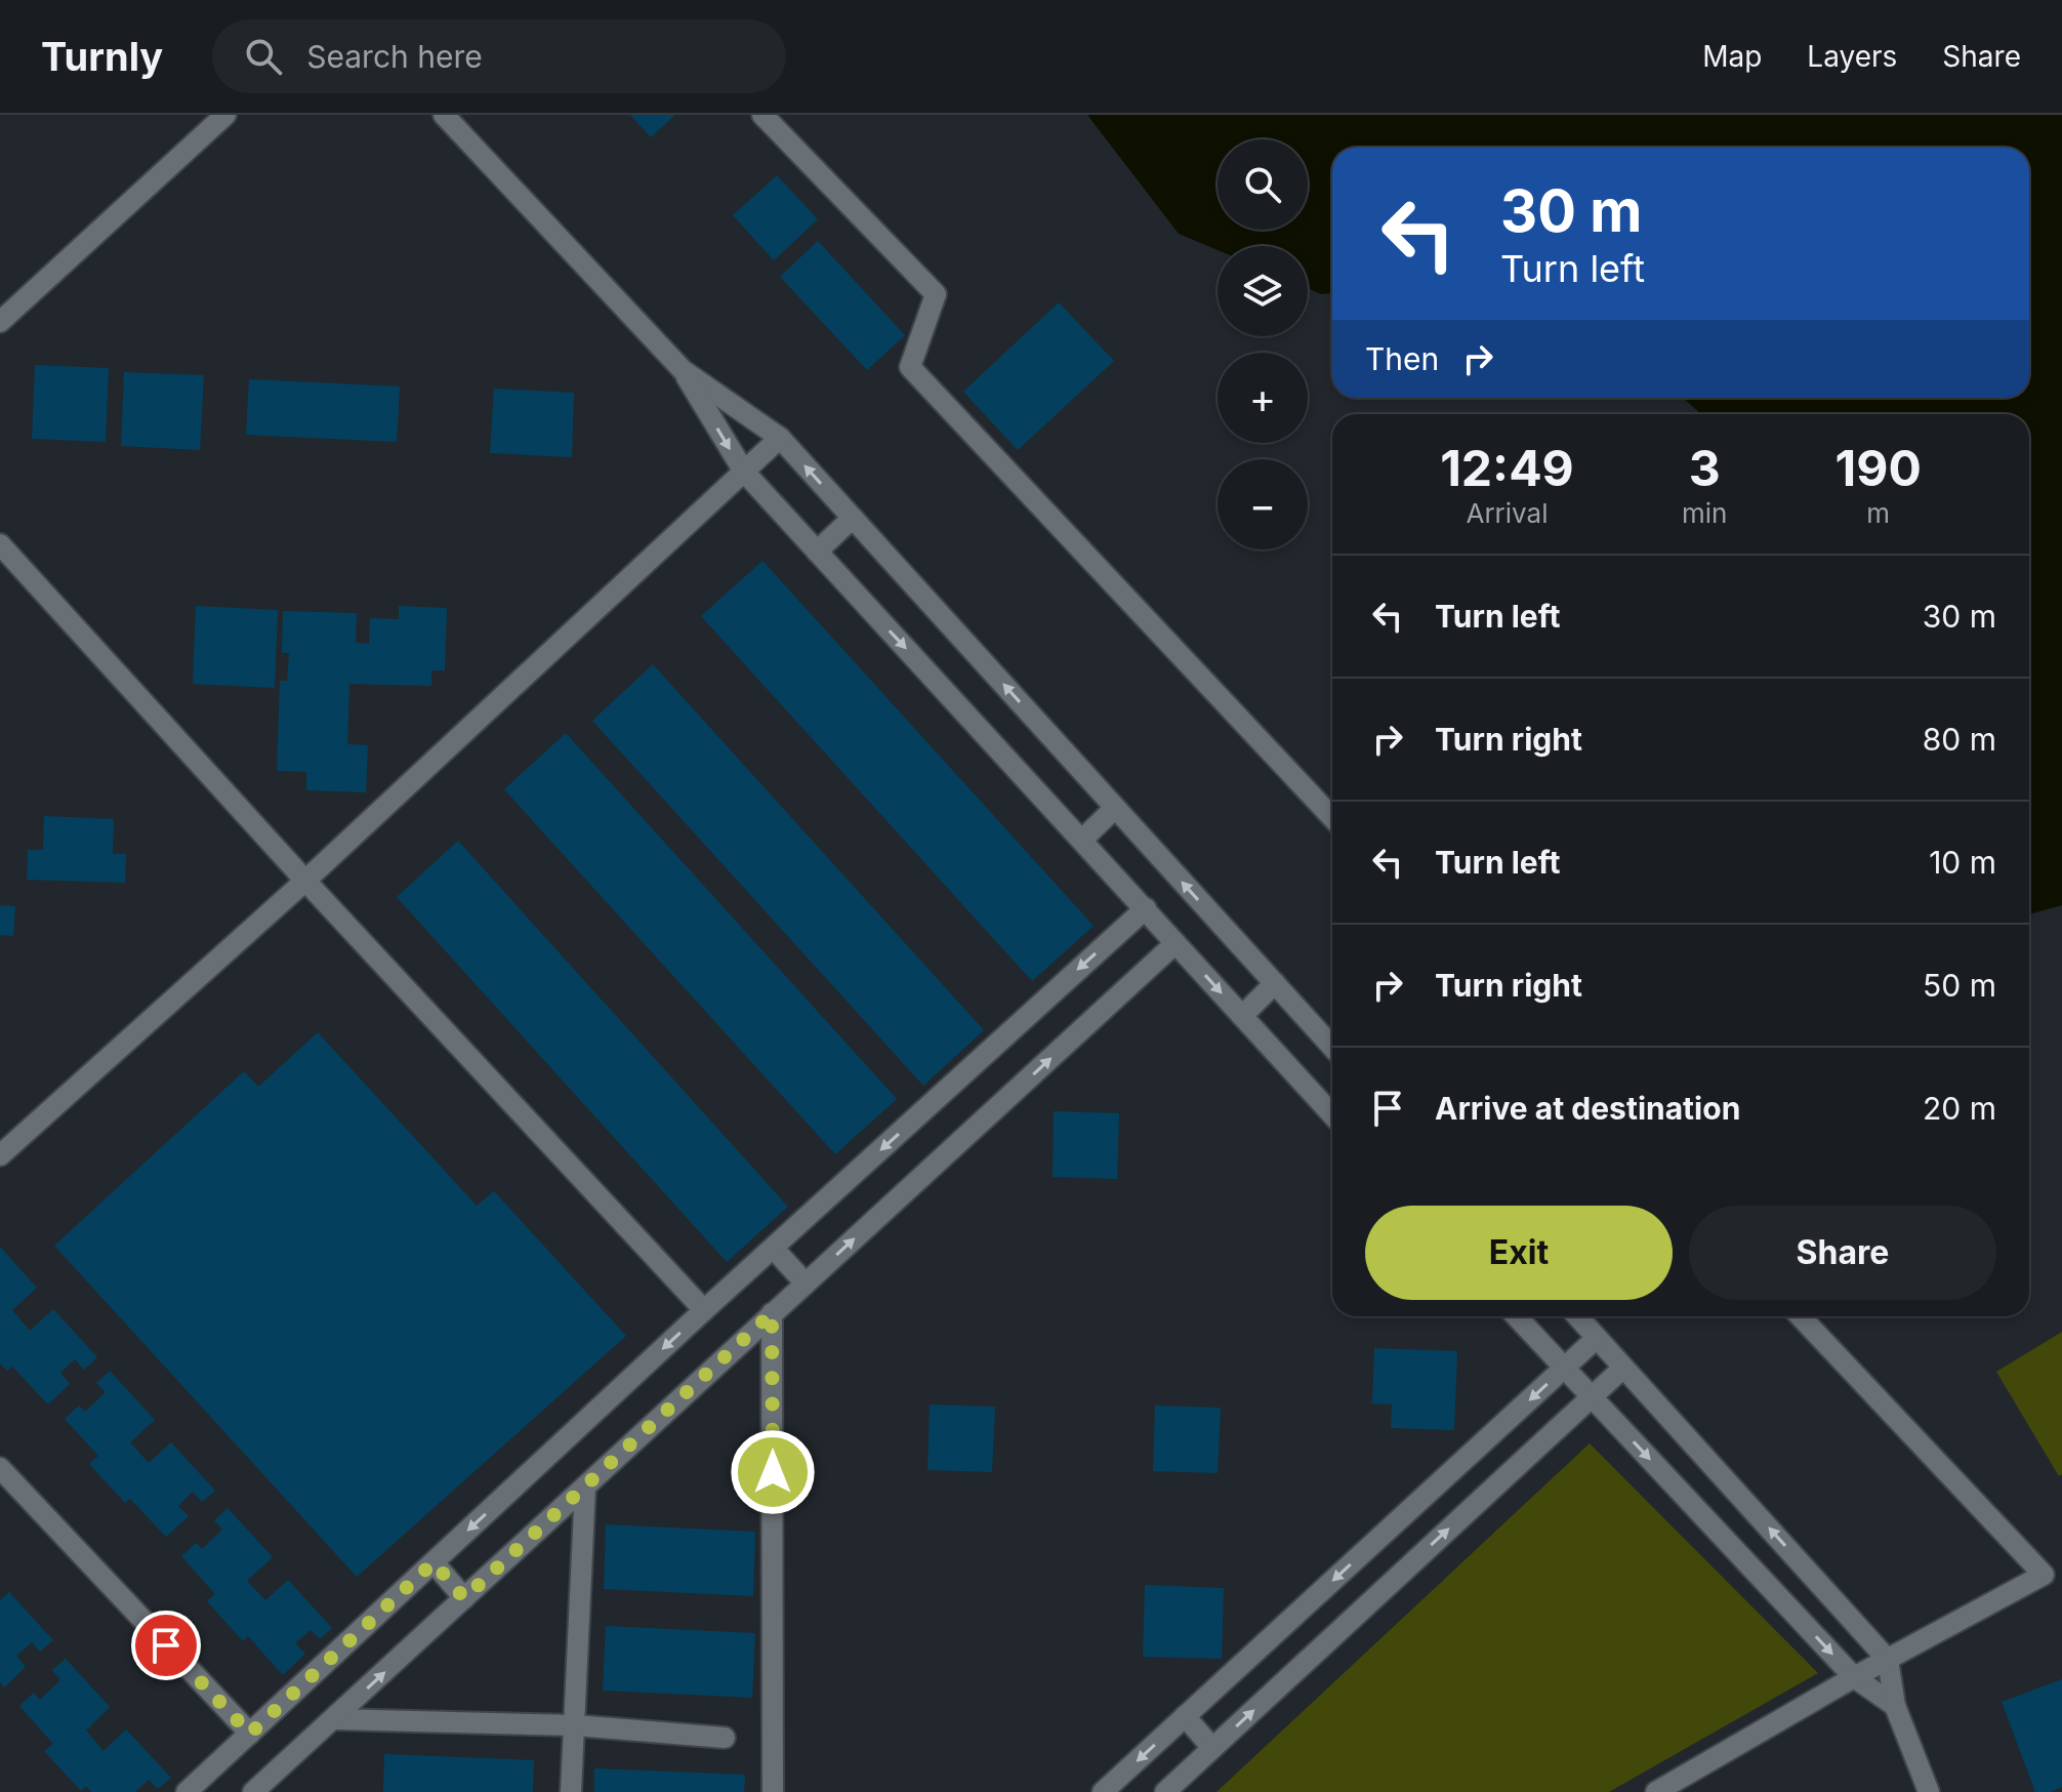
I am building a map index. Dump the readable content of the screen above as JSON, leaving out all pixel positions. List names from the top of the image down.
{
  "page": {
    "header": "Turnly",
    "search": "Search here",
    "nav": ["Map", "Layers", "Share"],
    "map_buttons": ["+", "−"],
    "turn": ["30 m", "Turn left"],
    "then": "Then",
    "eta": [
      "12:49",
      "Arrival",
      "3",
      "min",
      "190",
      "m"
    ],
    "list": [
      {
        "name": "Turn left",
        "value": "30 m"
      },
      {
        "name": "Turn right",
        "value": "80 m"
      },
      {
        "name": "Turn left",
        "value": "10 m"
      },
      {
        "name": "Turn right",
        "value": "50 m"
      },
      {
        "name": "Arrive at destination",
        "value": "20 m"
      }
    ],
    "buttons": ["Exit", "Share"]
  }
}
